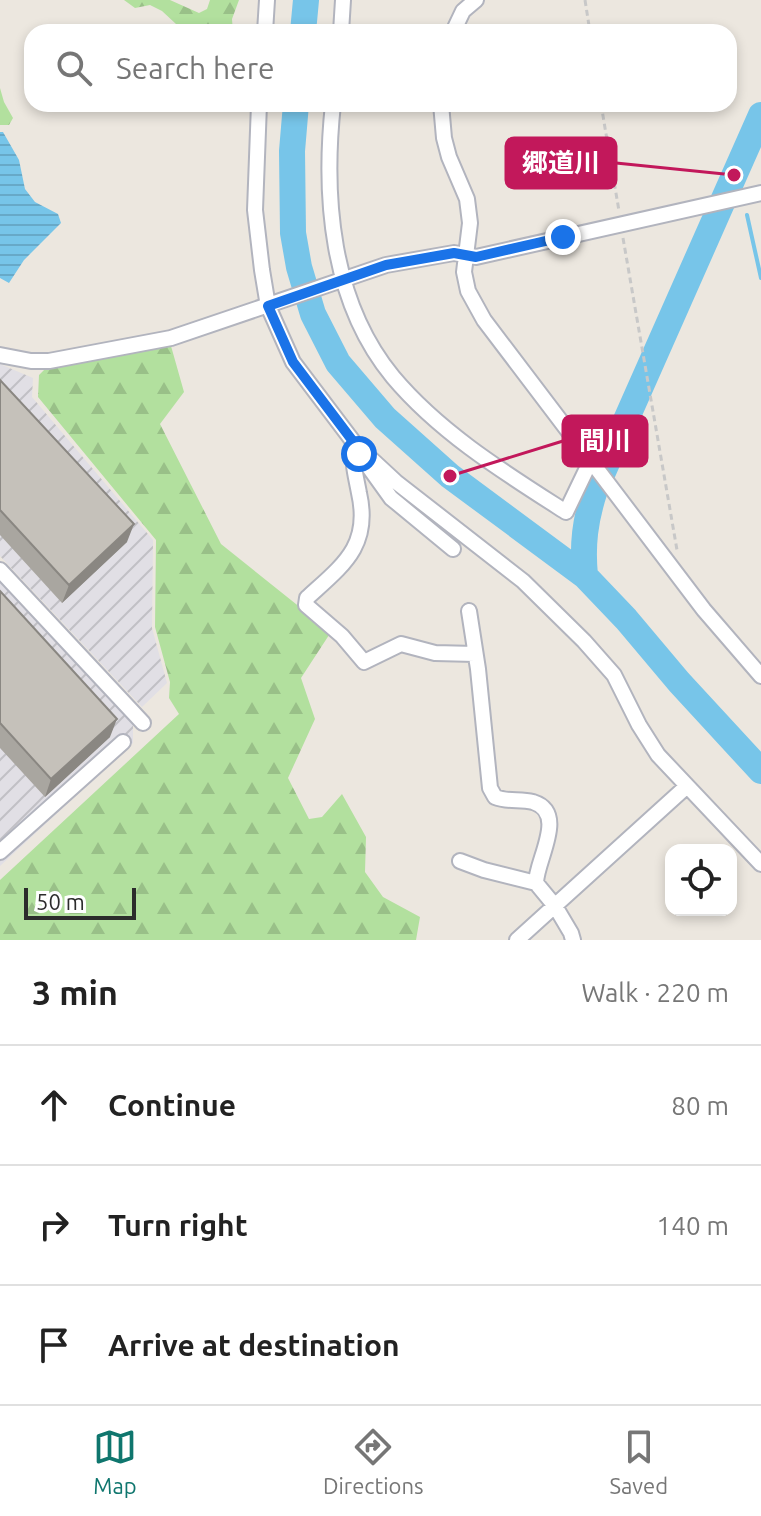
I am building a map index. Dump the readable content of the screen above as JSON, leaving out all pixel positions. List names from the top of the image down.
{
  "places": ["郷道川", "間川"],
  "scale_bar": "50 m",
  "page": {
    "search": "Search here",
    "scale": "50 m",
    "heading": ["3 min", "Walk · 220 m"],
    "list": [
      ["Continue", "80 m"],
      ["Turn right", "140 m"],
      "Arrive at destination"
    ],
    "nav": ["Map", "Directions", "Saved"]
  }
}
